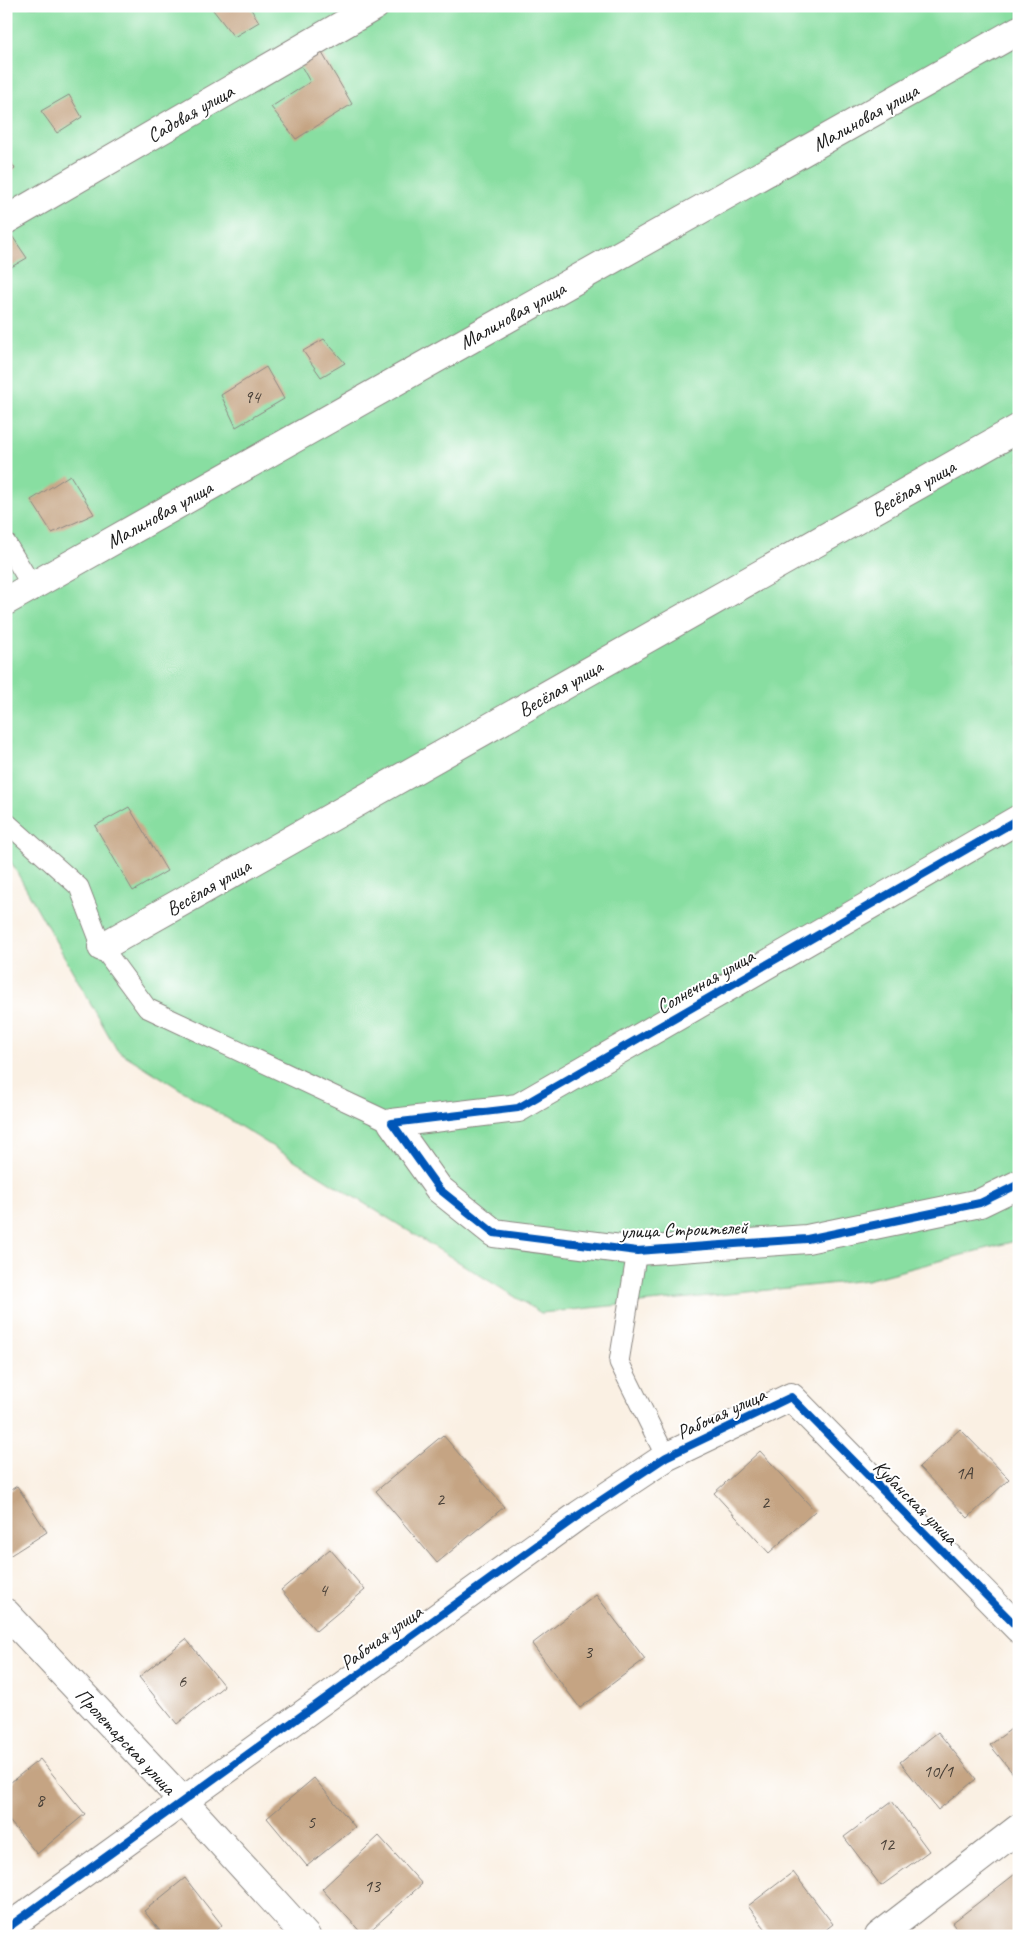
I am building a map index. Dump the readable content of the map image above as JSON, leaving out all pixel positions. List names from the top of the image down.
{
  "streets": {
    "street": [
      "Садовая улица",
      "Малиновая улица",
      "Весёлая улица",
      "Солнечная улица",
      "улица Строителей",
      "Рабочая улица",
      "Кубанская улица",
      "Пролетарская улица"
    ]
  },
  "crossings": [
    ["Солнечная улица", "улица Строителей"],
    ["Рабочая улица", "Кубанская улица"],
    ["Рабочая улица", "Пролетарская улица"]
  ],
  "house_numbers": [
    "94",
    "1А",
    "2",
    "2",
    "4",
    "3",
    "6",
    "10/1",
    "8",
    "5",
    "12",
    "13"
  ]
}
